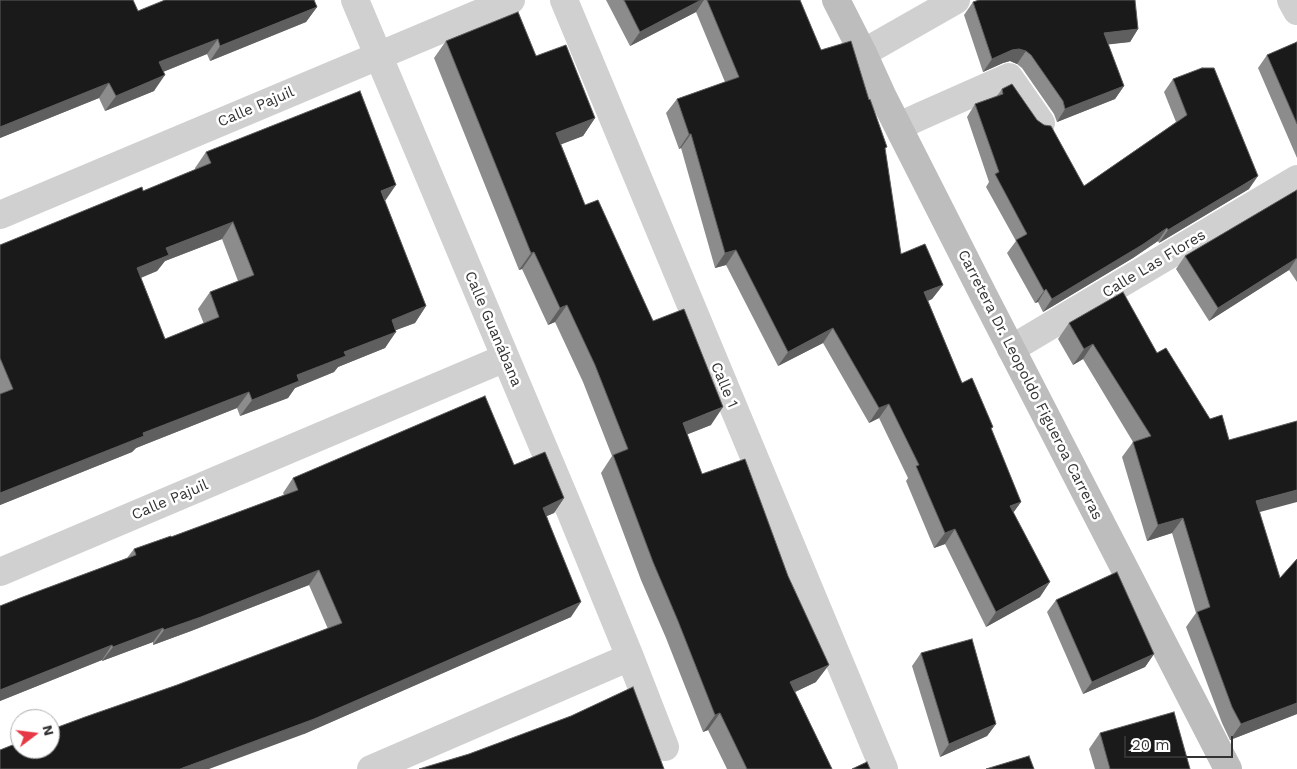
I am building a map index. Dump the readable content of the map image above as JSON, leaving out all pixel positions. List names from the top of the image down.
{
  "streets": {
    "street": [
      "Calle Pajuil",
      "Calle Las Flores",
      "Calle Guanábana",
      "Calle 1",
      "Carretera Dr. Leopoldo Figueroa Carreras"
    ]
  },
  "crossings": [
    ["Calle Pajuil", "Calle Guanábana"],
    ["Calle Las Flores", "Carretera Dr. Leopoldo Figueroa Carreras"]
  ],
  "scale_bar": "20 m",
  "north": "right"
}
